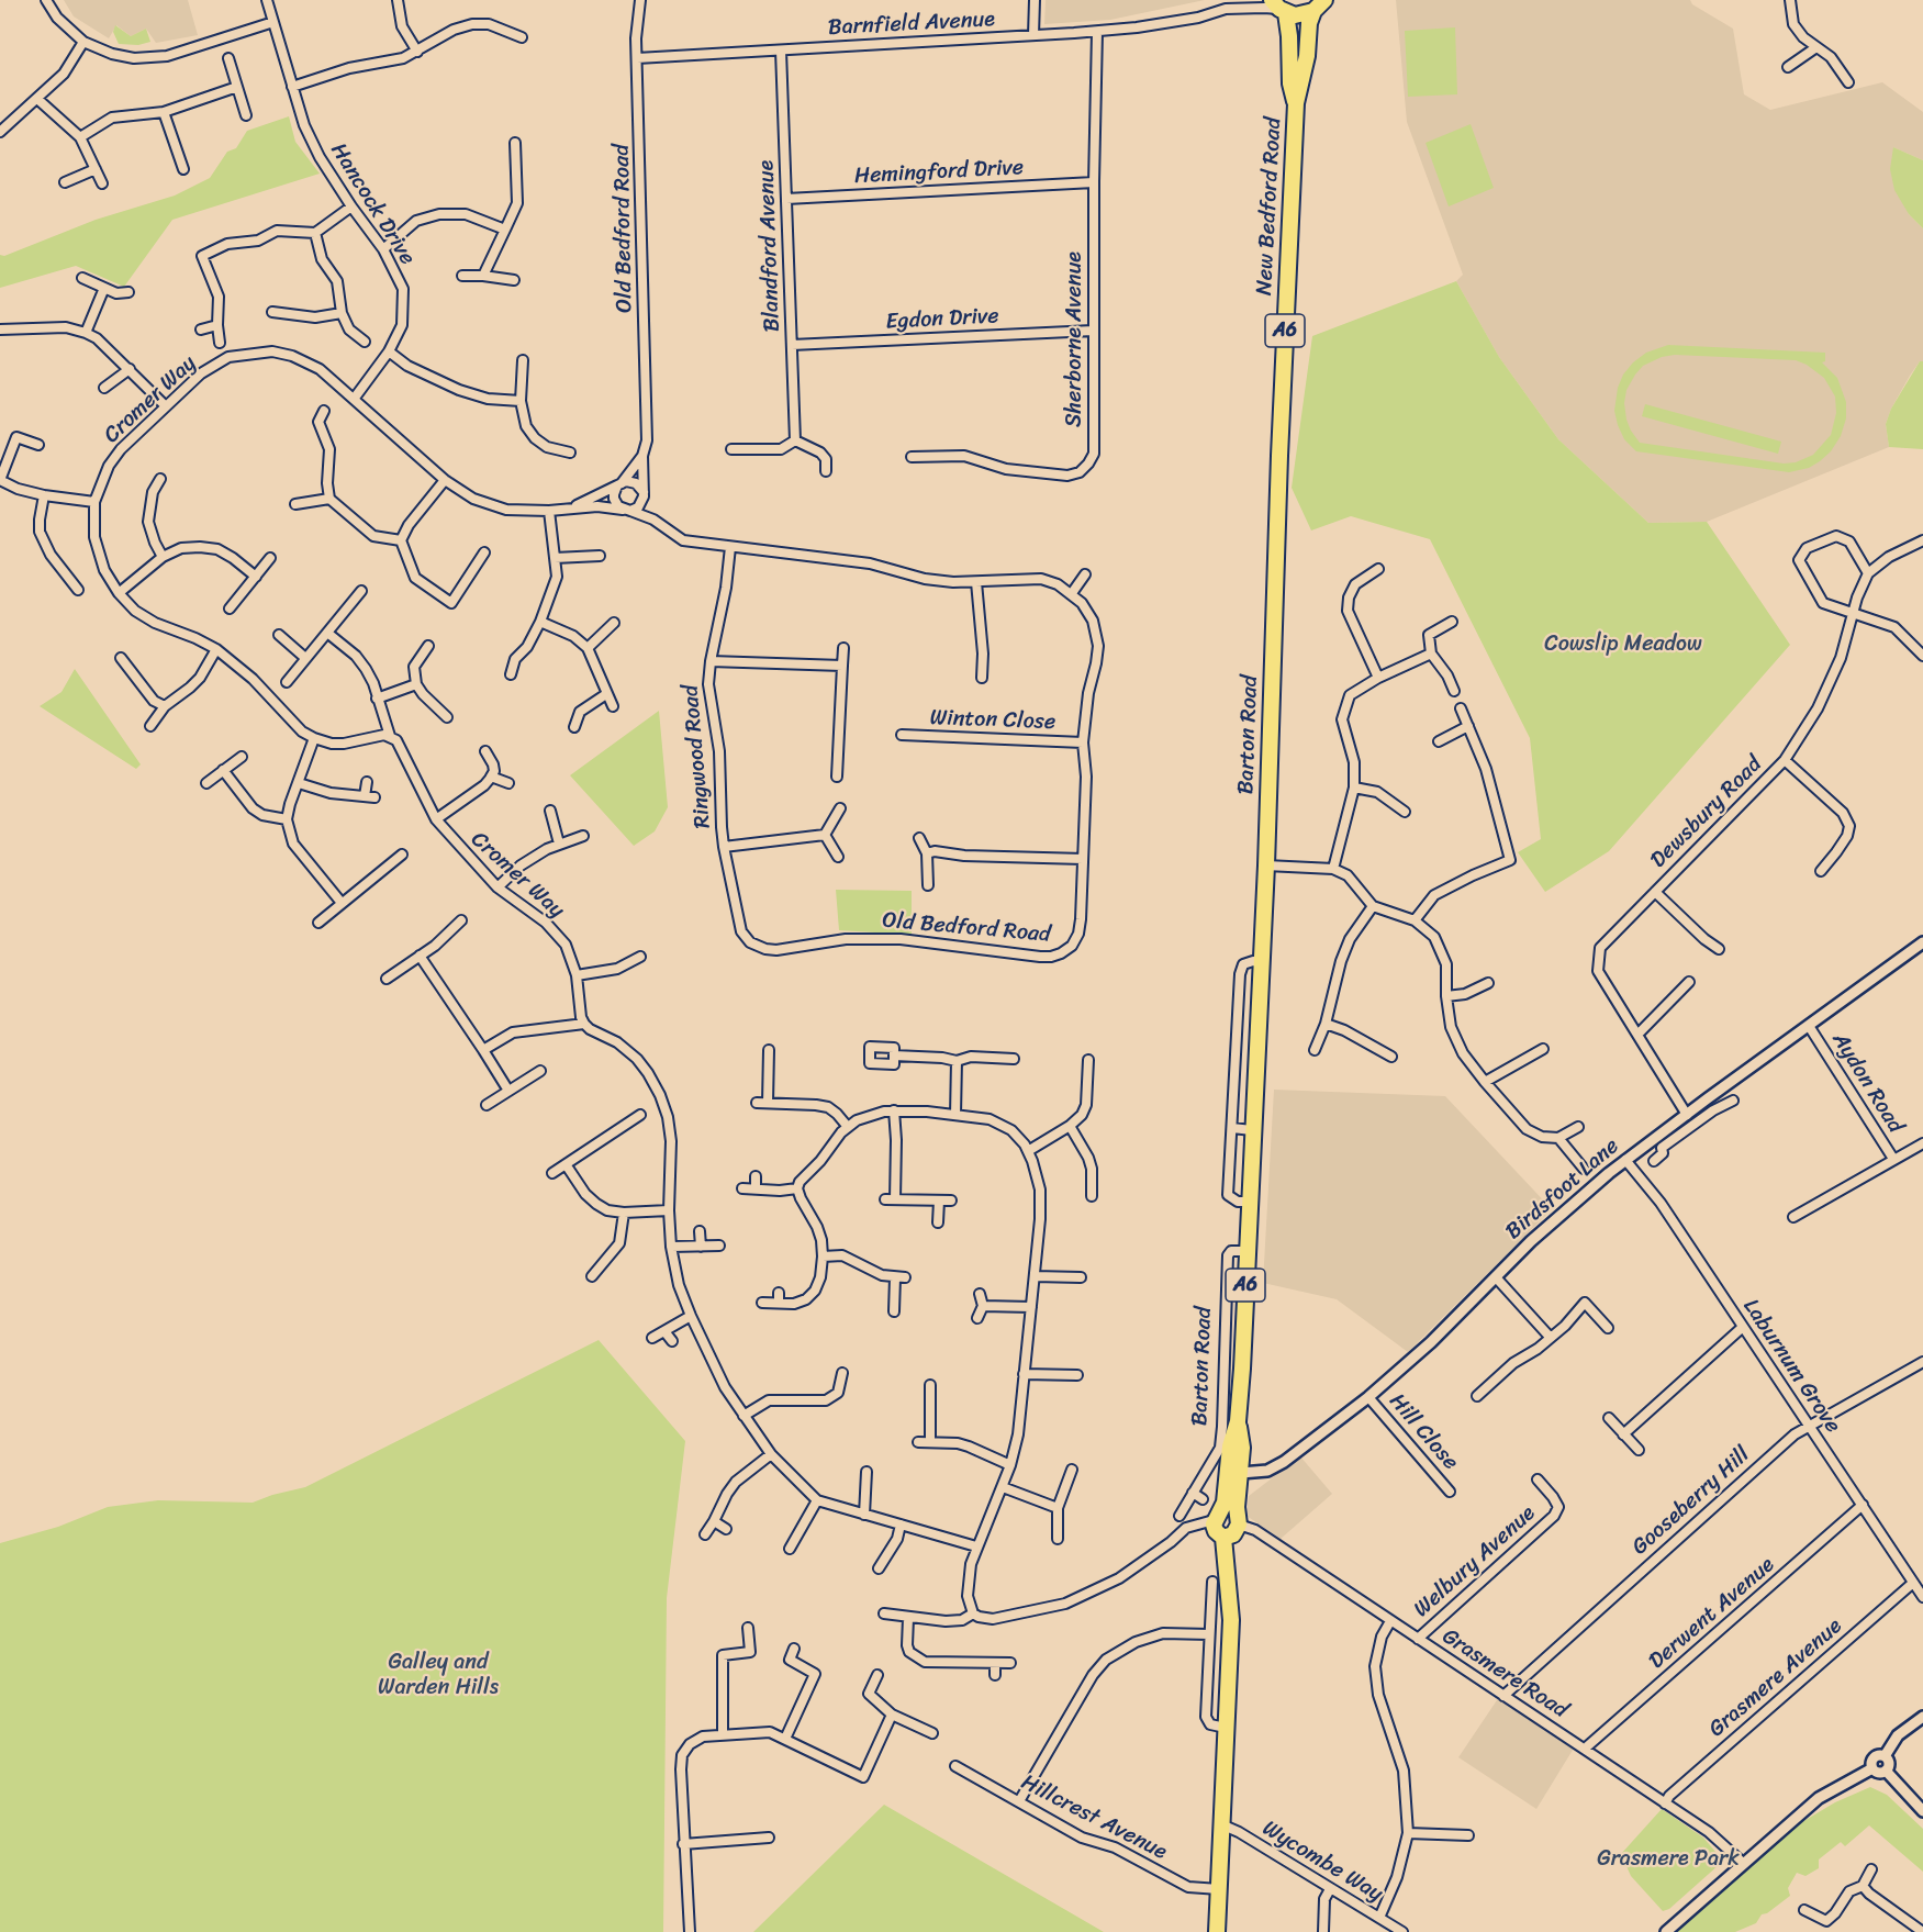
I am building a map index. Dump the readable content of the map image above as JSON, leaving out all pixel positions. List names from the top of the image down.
{
  "streets": {
    "highway": ["New Bedford Road", "A6", "Barton Road"],
    "street": [
      "Barnfield Avenue",
      "Hemingford Drive",
      "Hancock Drive",
      "Old Bedford Road",
      "Blandford Avenue",
      "Egdon Drive",
      "Sherborne Avenue",
      "Cromer Way",
      "Winton Close",
      "Ringwood Road",
      "Dewsbury Road",
      "Aydon Road",
      "Birdsfoot Lane",
      "Laburnum Grove",
      "Hill Close",
      "Gooseberry Hill",
      "Welbury Avenue",
      "Derwent Avenue",
      "Grasmere Road",
      "Grasmere Avenue",
      "Hillcrest Avenue",
      "Wycombe Way"
    ]
  },
  "crossings": [
    ["Barnfield Avenue", "New Bedford Road"],
    ["Barnfield Avenue", "Old Bedford Road"],
    ["Barnfield Avenue", "Blandford Avenue"],
    ["Barnfield Avenue", "A6"],
    ["Barnfield Avenue", "Sherborne Avenue"],
    ["Hemingford Drive", "Blandford Avenue"],
    ["Hemingford Drive", "Sherborne Avenue"],
    ["Hancock Drive", "Cromer Way"],
    ["New Bedford Road", "A6"],
    ["New Bedford Road", "Barton Road"],
    ["Old Bedford Road", "Cromer Way"],
    ["Old Bedford Road", "Winton Close"],
    ["Old Bedford Road", "Ringwood Road"],
    ["Blandford Avenue", "Egdon Drive"],
    ["Egdon Drive", "Sherborne Avenue"],
    ["Barton Road", "Birdsfoot Lane"],
    ["Barton Road", "Grasmere Road"],
    ["Dewsbury Road", "Birdsfoot Lane"],
    ["Aydon Road", "Birdsfoot Lane"],
    ["Birdsfoot Lane", "Laburnum Grove"],
    ["Birdsfoot Lane", "Hill Close"],
    ["Laburnum Grove", "Gooseberry Hill"],
    ["Laburnum Grove", "Derwent Avenue"],
    ["Laburnum Grove", "Grasmere Avenue"],
    ["Gooseberry Hill", "Grasmere Road"],
    ["Welbury Avenue", "Grasmere Road"],
    ["Derwent Avenue", "Grasmere Road"],
    ["Grasmere Road", "Grasmere Avenue"]
  ],
  "parks": ["Cowslip Meadow", "Galley and Warden Hills", "Grasmere Park"]
}
